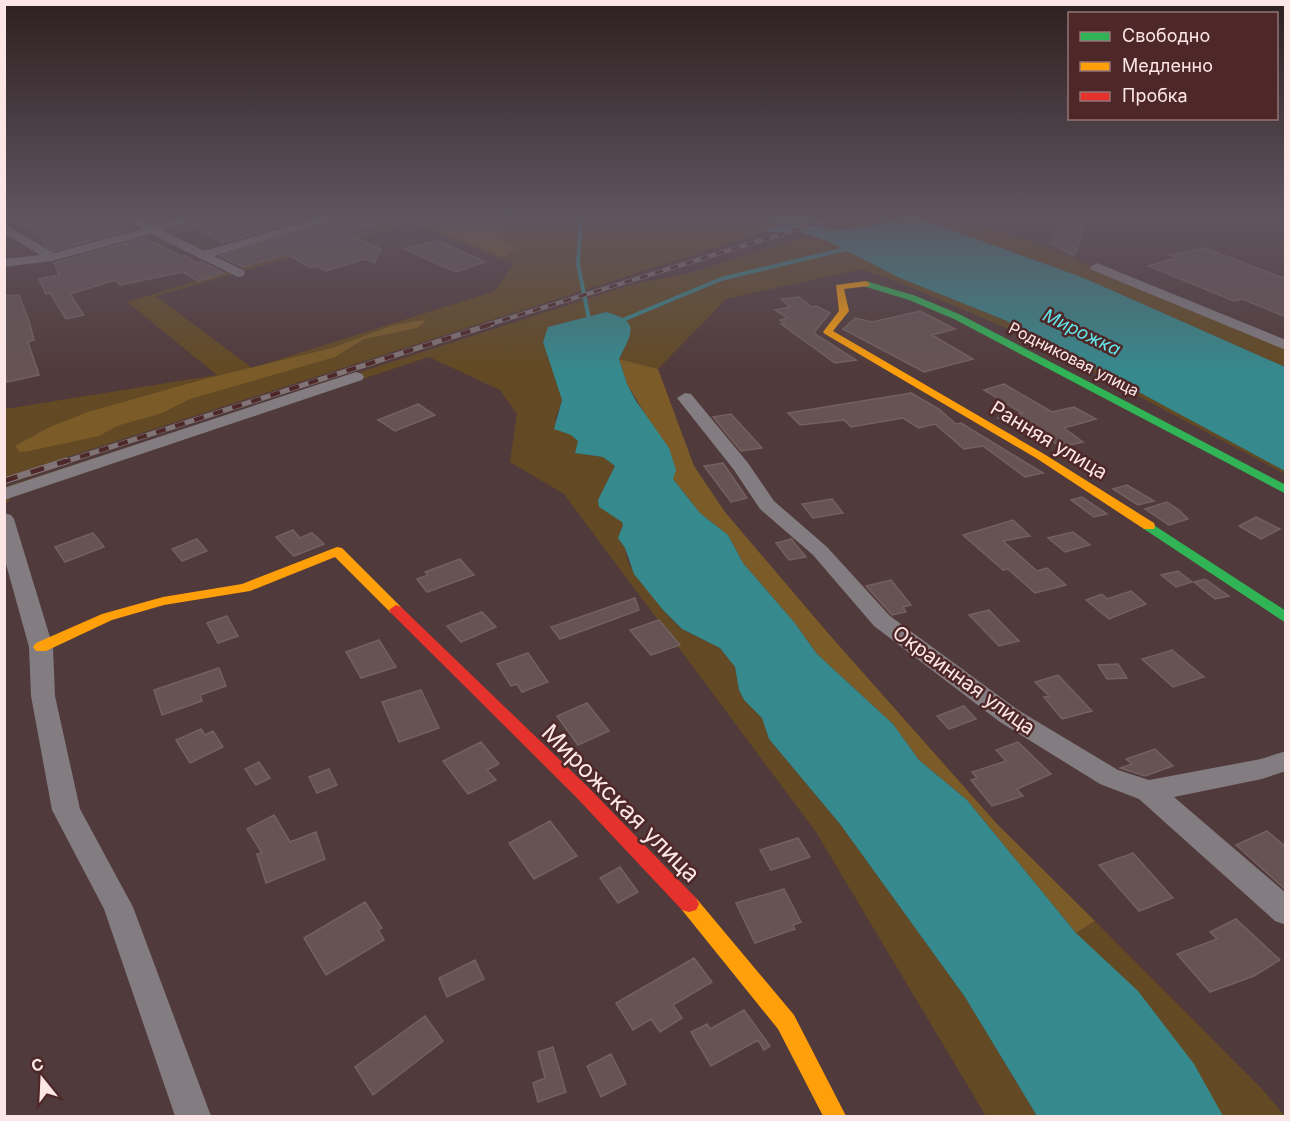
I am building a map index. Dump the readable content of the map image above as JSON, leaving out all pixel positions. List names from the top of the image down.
{
  "streets": {
    "street": [
      "Родниковая улица",
      "Ранняя улица",
      "Окраинная улица",
      "Мирожская улица"
    ]
  },
  "crossings": [
    ["Родниковая улица", "Ранняя улица"]
  ],
  "water": ["Мирожка"],
  "legend": ["Свободно", "Медленно", "Пробка"],
  "north": "top"
}
